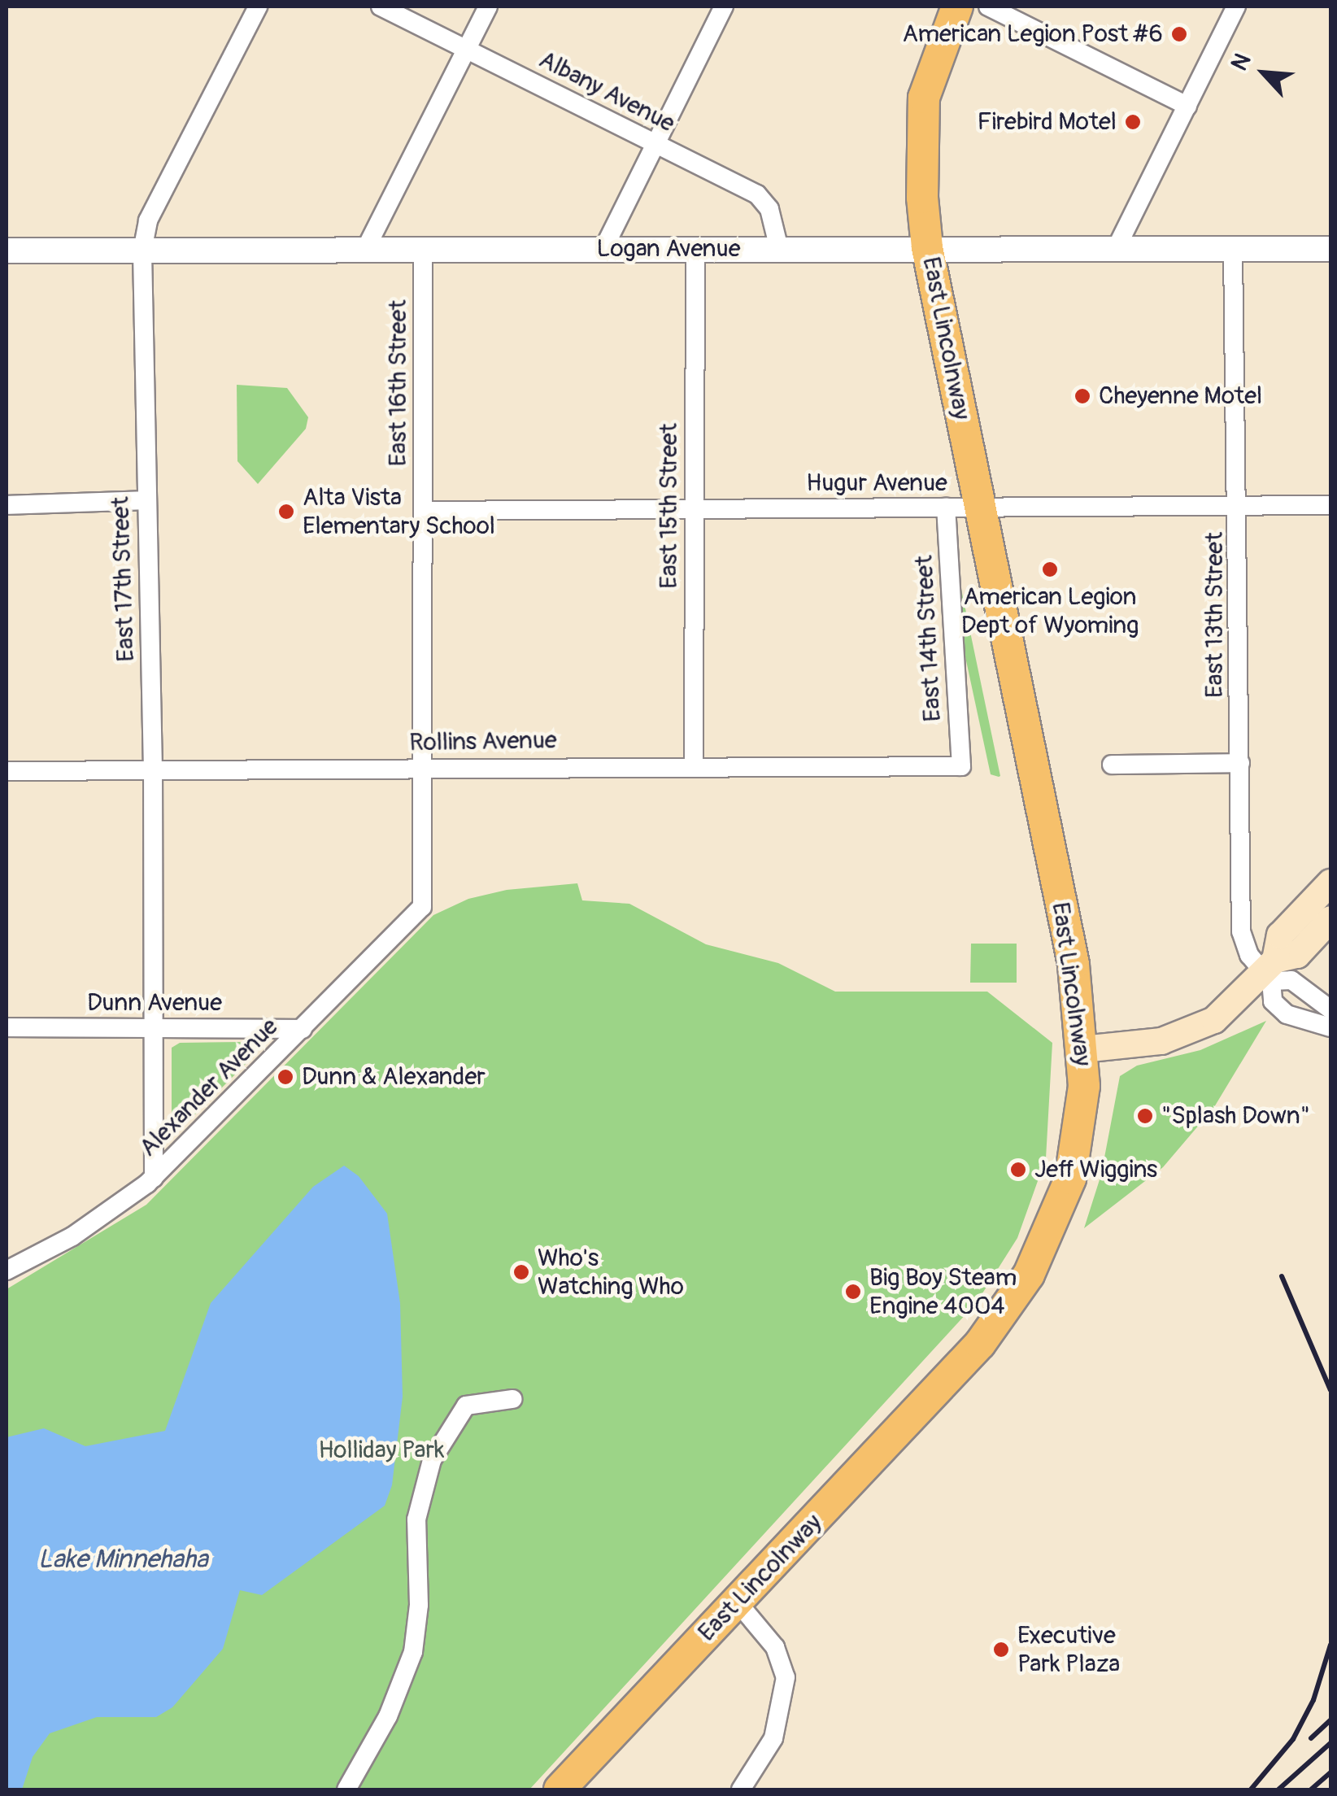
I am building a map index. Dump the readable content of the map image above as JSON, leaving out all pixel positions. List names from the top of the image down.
{
  "streets": {
    "main road": ["East Lincolnway"],
    "street": [
      "Albany Avenue",
      "Logan Avenue",
      "East 16th Street",
      "Hugur Avenue",
      "East 15th Street",
      "East 17th Street",
      "East 13th Street",
      "East 14th Street",
      "Rollins Avenue",
      "Dunn Avenue",
      "Alexander Avenue"
    ]
  },
  "crossings": [
    ["Albany Avenue", "Logan Avenue"],
    ["Logan Avenue", "East Lincolnway"],
    ["Logan Avenue", "East 16th Street"],
    ["Logan Avenue", "East 15th Street"],
    ["Logan Avenue", "East 17th Street"],
    ["Logan Avenue", "East 13th Street"],
    ["East Lincolnway", "Hugur Avenue"],
    ["East 16th Street", "Hugur Avenue"],
    ["East 16th Street", "Rollins Avenue"],
    ["East 16th Street", "Alexander Avenue"],
    ["Hugur Avenue", "East 15th Street"],
    ["Hugur Avenue", "East 13th Street"],
    ["Hugur Avenue", "East 14th Street"],
    ["East 15th Street", "Rollins Avenue"],
    ["East 17th Street", "Rollins Avenue"],
    ["East 17th Street", "Dunn Avenue"],
    ["East 17th Street", "Alexander Avenue"],
    ["East 14th Street", "Rollins Avenue"],
    ["Dunn Avenue", "Alexander Avenue"]
  ],
  "water": ["Lake Minnehaha"],
  "parks": ["Holliday Park"],
  "places": [
    "American Legion Post #6",
    "Firebird Motel",
    "Cheyenne Motel",
    "Alta Vista Elementary School",
    "American Legion Dept of Wyoming",
    "Dunn & Alexander",
    "\"Splash Down\"",
    "Jeff Wiggins",
    "Who's Watching Who",
    "Big Boy Steam Engine 4004",
    "Executive Park Plaza"
  ],
  "north": "top left"
}
